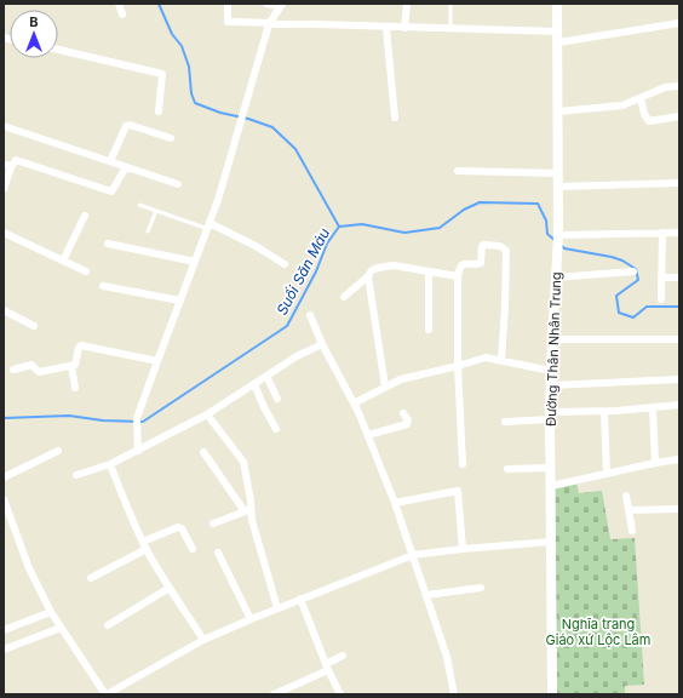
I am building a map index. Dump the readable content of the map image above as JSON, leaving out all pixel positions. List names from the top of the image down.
{
  "streets": {
    "street": ["Đường Thân Nhân Trung"]
  },
  "water": ["Suối Săn Máu"],
  "parks": ["Nghĩa trang Giáo xứ Lộc Lâm"],
  "north": "top"
}
